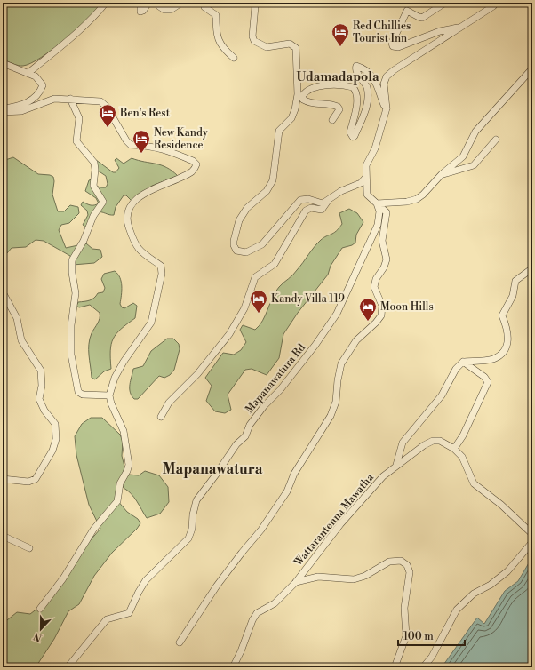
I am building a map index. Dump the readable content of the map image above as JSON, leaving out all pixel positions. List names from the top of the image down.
{
  "streets": {
    "street": ["Mapanawatura Rd", "Wattarantenna Mawatha"]
  },
  "districts": ["Udamadapola", "Mapanawatura"],
  "places": {
    "hotel": [
      "Red Chillies Tourist Inn",
      "Ben's Rest",
      "New Kandy Residence",
      "Kandy Villa 119",
      "Moon Hills"
    ]
  },
  "scale_bar": "100 m",
  "north": "bottom"
}
